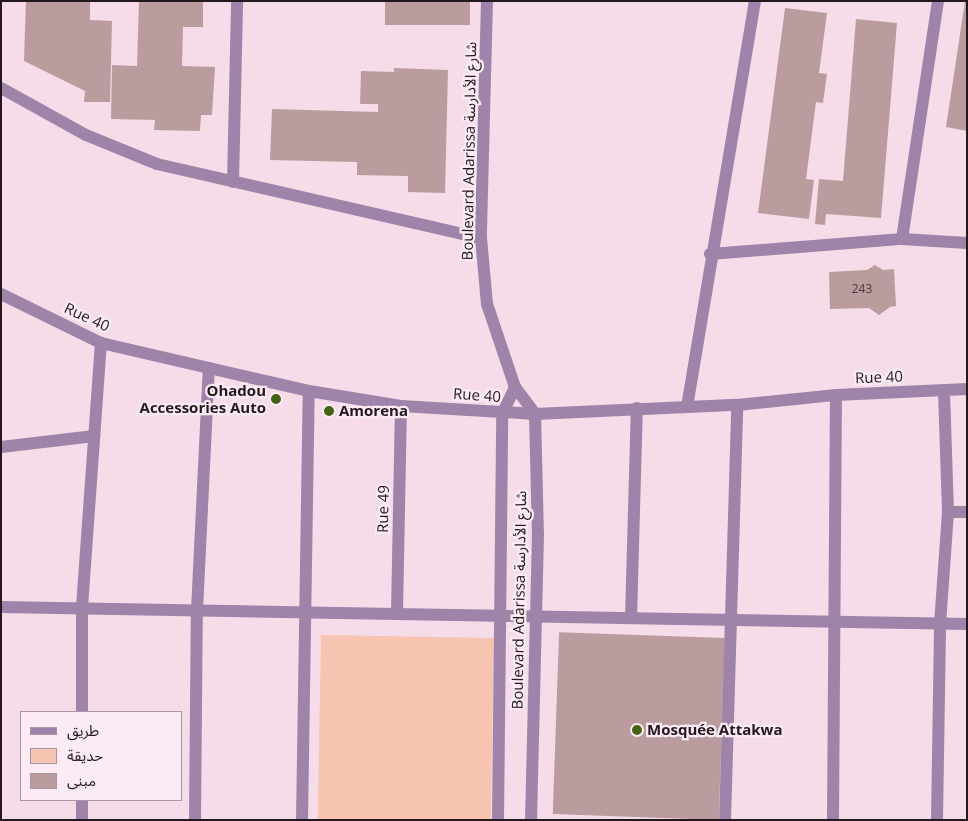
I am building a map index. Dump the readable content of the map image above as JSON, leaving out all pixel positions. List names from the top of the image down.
{
  "streets": {
    "street": ["Boulevard Adarissa شارع الأدارسة", "Rue 40", "Rue 49"]
  },
  "crossings": [
    ["Boulevard Adarissa شارع الأدارسة", "Rue 40"],
    ["Rue 40", "Rue 49"]
  ],
  "places": ["Ohadou Accessories Auto", "Amorena", "Mosquée Attakwa"],
  "house_numbers": ["243"],
  "legend": ["طريق", "حديقة", "مبنى"]
}
